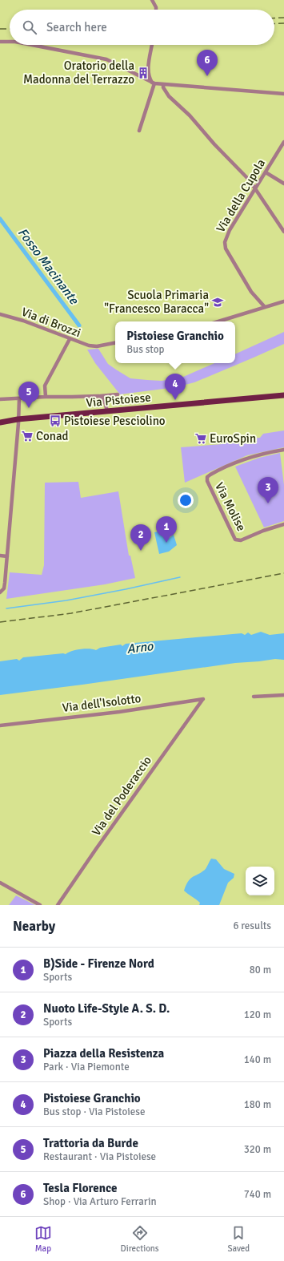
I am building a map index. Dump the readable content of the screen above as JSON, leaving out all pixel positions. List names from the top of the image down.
{
  "streets": {
    "main road": ["Via Pistoiese"],
    "street": [
      "Via della Cupola",
      "Via di Brozzi",
      "Via Molise",
      "Via dell'Isolotto",
      "Via del Poderaccio"
    ]
  },
  "crossings": [
    ["Via dell'Isolotto", "Via del Poderaccio"]
  ],
  "water": ["Fosso Macinante", "Arno"],
  "places": {
    "building": ["Oratorio della Madonna del Terrazzo"],
    "school or university": ["Scuola Primaria \"Francesco Baracca\""],
    "bus stop": ["Pistoiese Pesciolino"],
    "supermarket": ["Conad", "EuroSpin"]
  },
  "page": {
    "search": "Search here",
    "pins": [
      "6",
      "4",
      "5",
      "3",
      "1",
      "2"
    ],
    "popup": ["Pistoiese Granchio", "Bus stop"],
    "heading": ["Nearby", "6 results"],
    "list": [
      {
        "mark": "1",
        "name": "B)Side - Firenze Nord",
        "note": "Sports",
        "value": "80 m"
      },
      {
        "mark": "2",
        "name": "Nuoto Life-Style A. S. D.",
        "note": "Sports",
        "value": "120 m"
      },
      {
        "mark": "3",
        "name": "Piazza della Resistenza",
        "note": "Park · Via Piemonte",
        "value": "140 m"
      },
      {
        "mark": "4",
        "name": "Pistoiese Granchio",
        "note": "Bus stop · Via Pistoiese",
        "value": "180 m"
      },
      {
        "mark": "5",
        "name": "Trattoria da Burde",
        "note": "Restaurant · Via Pistoiese",
        "value": "320 m"
      },
      {
        "mark": "6",
        "name": "Tesla Florence",
        "note": "Shop · Via Arturo Ferrarin",
        "value": "740 m"
      }
    ],
    "nav": ["Map", "Directions", "Saved"]
  }
}
